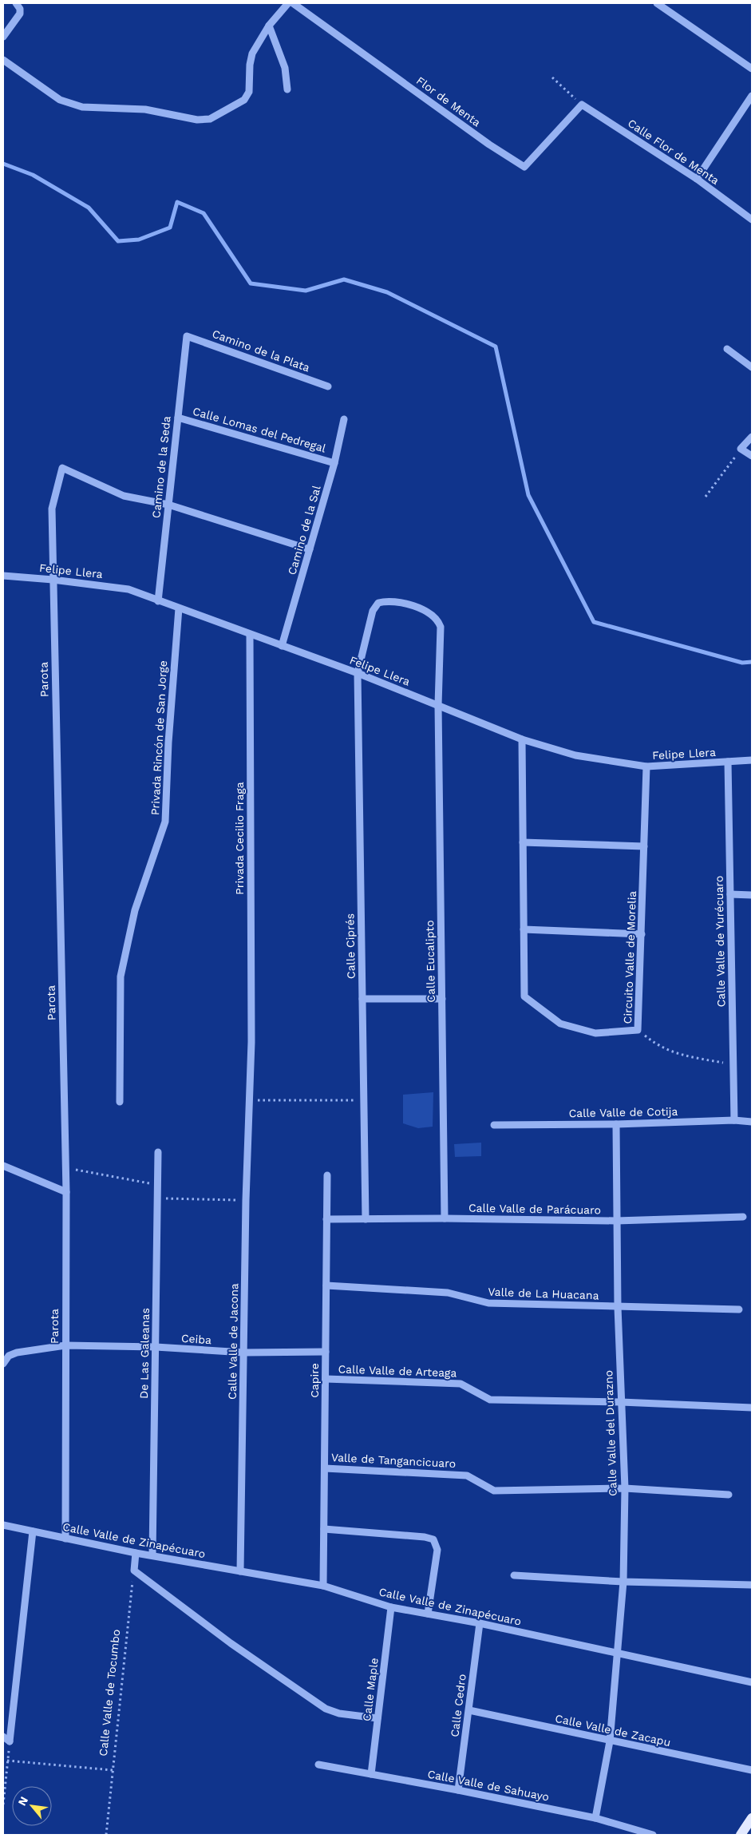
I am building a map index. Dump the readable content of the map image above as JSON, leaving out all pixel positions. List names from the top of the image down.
{
  "streets": {
    "street": [
      "Flor de Menta",
      "Calle Flor de Menta",
      "Camino de la Plata",
      "Calle Lomas del Pedregal",
      "Camino de la Seda",
      "Camino de la Sal",
      "Felipe Llera",
      "Parota",
      "Privada Rincón de San Jorge",
      "Privada Cecilio Fraga",
      "Calle Valle de Yurécuaro",
      "Calle Ciprés",
      "Circuito Valle de Morelia",
      "Calle Eucalipto",
      "Calle Valle de Cotija",
      "Calle Valle de Parácuaro",
      "Valle de La Huacana",
      "Ceiba",
      "Calle Valle de Jacona",
      "De Las Galeanas",
      "Calle Valle de Arteaga",
      "Capire",
      "Calle Valle del Durazno",
      "Valle de Tangancicuaro",
      "Calle Valle de Zinapécuaro",
      "Calle Maple",
      "Calle Cedro",
      "Calle Valle de Zacapu",
      "Calle Valle de Sahuayo"
    ],
    "path": ["Calle Valle de Tocumbo"]
  },
  "crossings": [
    ["Flor de Menta", "Calle Flor de Menta"],
    ["Camino de la Plata", "Camino de la Seda"],
    ["Calle Lomas del Pedregal", "Camino de la Seda"],
    ["Calle Lomas del Pedregal", "Camino de la Sal"],
    ["Camino de la Seda", "Felipe Llera"],
    ["Camino de la Seda", "Parota"],
    ["Camino de la Sal", "Felipe Llera"],
    ["Felipe Llera", "Parota"],
    ["Felipe Llera", "Privada Rincón de San Jorge"],
    ["Felipe Llera", "Privada Cecilio Fraga"],
    ["Felipe Llera", "Calle Valle de Yurécuaro"],
    ["Felipe Llera", "Calle Ciprés"],
    ["Felipe Llera", "Circuito Valle de Morelia"],
    ["Felipe Llera", "Calle Eucalipto"],
    ["Parota", "Ceiba"],
    ["Parota", "Calle Valle de Zinapécuaro"],
    ["Privada Cecilio Fraga", "Calle Valle de Jacona"],
    ["Calle Valle de Yurécuaro", "Calle Valle de Cotija"],
    ["Calle Ciprés", "Calle Eucalipto"],
    ["Calle Ciprés", "Calle Valle de Parácuaro"],
    ["Calle Eucalipto", "Calle Valle de Parácuaro"],
    ["Calle Valle de Cotija", "Calle Valle del Durazno"],
    ["Calle Valle de Parácuaro", "Capire"],
    ["Calle Valle de Parácuaro", "Calle Valle del Durazno"],
    ["Valle de La Huacana", "Capire"],
    ["Valle de La Huacana", "Calle Valle del Durazno"],
    ["Ceiba", "Calle Valle de Jacona"],
    ["Ceiba", "De Las Galeanas"],
    ["Ceiba", "Capire"],
    ["Calle Valle de Jacona", "Calle Valle de Zinapécuaro"],
    ["De Las Galeanas", "Calle Valle de Zinapécuaro"],
    ["Calle Valle de Arteaga", "Capire"],
    ["Calle Valle de Arteaga", "Calle Valle del Durazno"],
    ["Capire", "Valle de Tangancicuaro"],
    ["Capire", "Calle Valle de Zinapécuaro"],
    ["Calle Valle del Durazno", "Valle de Tangancicuaro"],
    ["Calle Valle del Durazno", "Calle Valle de Zinapécuaro"],
    ["Calle Valle del Durazno", "Calle Valle de Zacapu"],
    ["Calle Valle del Durazno", "Calle Valle de Sahuayo"],
    ["Calle Valle de Zinapécuaro", "Calle Maple"],
    ["Calle Valle de Zinapécuaro", "Calle Cedro"],
    ["Calle Maple", "Calle Valle de Sahuayo"],
    ["Calle Cedro", "Calle Valle de Zacapu"],
    ["Calle Cedro", "Calle Valle de Sahuayo"]
  ],
  "north": "top left"
}
